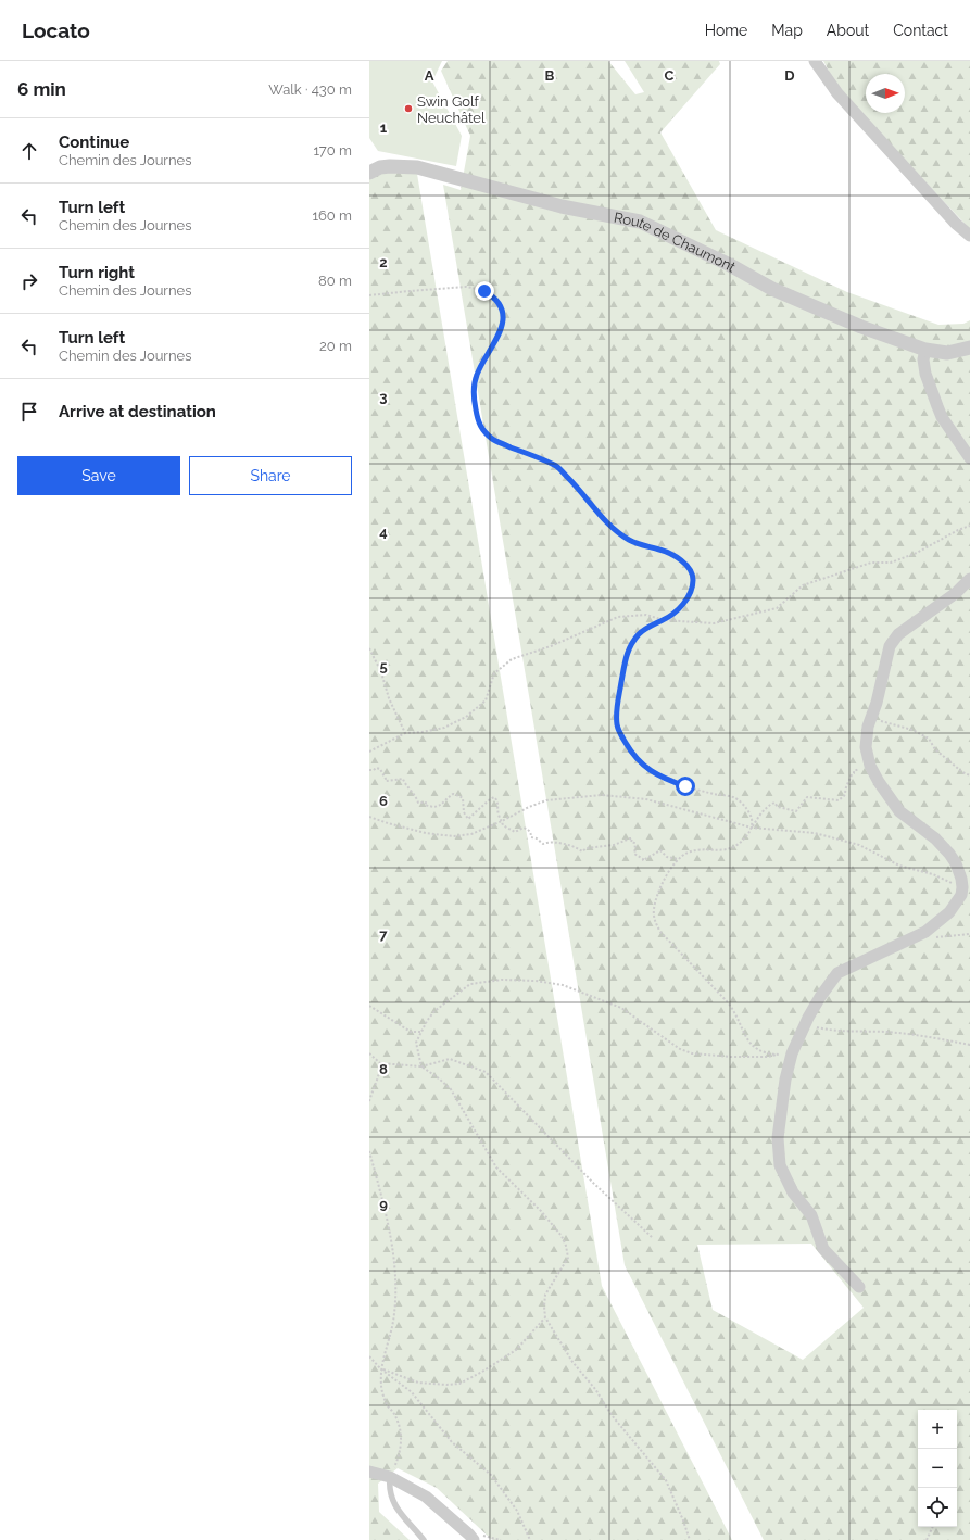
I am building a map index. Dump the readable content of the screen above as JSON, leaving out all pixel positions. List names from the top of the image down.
{
  "streets": {
    "street": ["Route de Chaumont"]
  },
  "places": ["Swin Golf Neuchâtel"],
  "north": "right",
  "page": {
    "header": "Locato",
    "nav": [
      "Home",
      "Map",
      "About",
      "Contact"
    ],
    "heading": ["6 min", "Walk · 430 m"],
    "list": [
      ["Continue", "Chemin des Journes", "170 m"],
      ["Turn left", "Chemin des Journes", "160 m"],
      ["Turn right", "Chemin des Journes", "80 m"],
      ["Turn left", "Chemin des Journes", "20 m"],
      "Arrive at destination"
    ],
    "buttons": ["Save", "Share"],
    "map_buttons": ["+", "−"]
  },
  "grid": {
    "columns": [
      "A",
      "B",
      "C",
      "D"
    ],
    "rows": [
      "1",
      "2",
      "3",
      "4",
      "5",
      "6",
      "7",
      "8",
      "9"
    ]
  }
}
